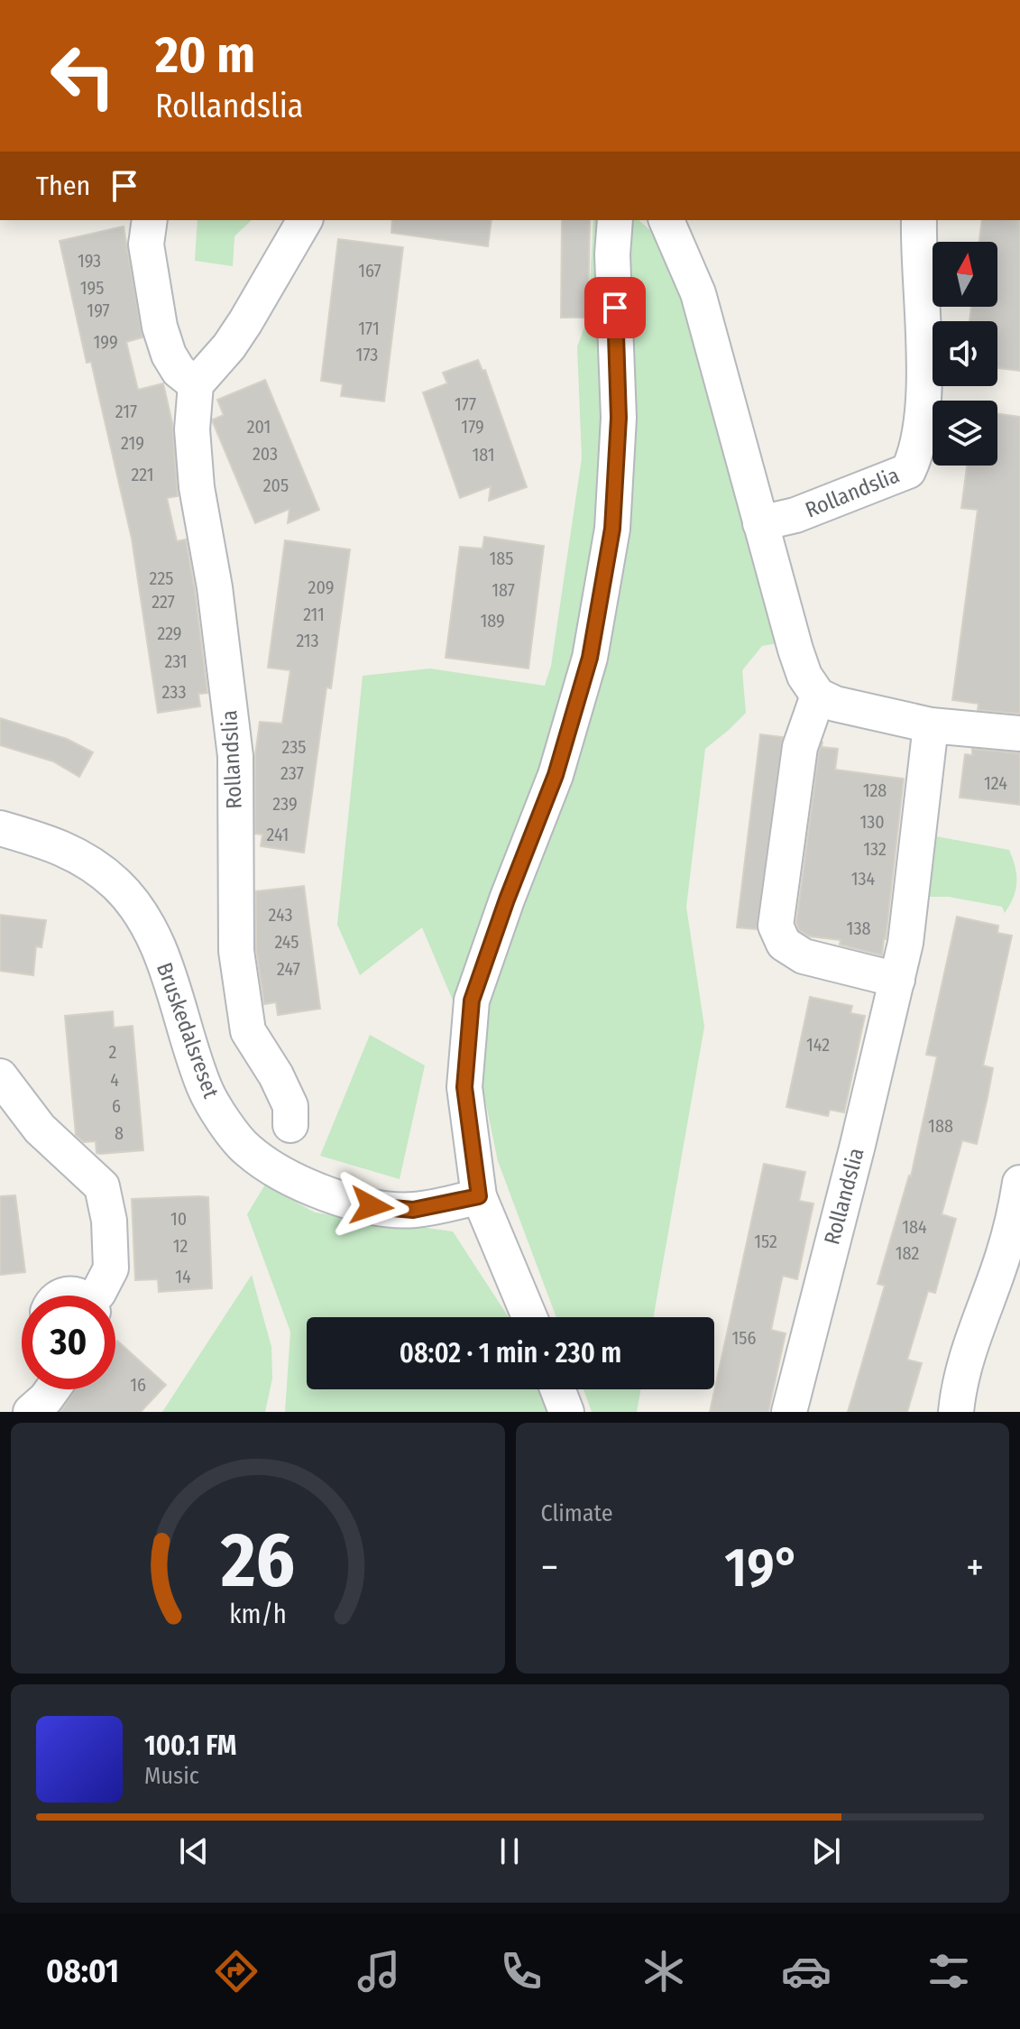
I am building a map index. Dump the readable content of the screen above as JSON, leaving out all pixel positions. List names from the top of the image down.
{
  "streets": {
    "street": ["Rollandslia", "Bruskedalsreset"]
  },
  "house_numbers": [
    "193",
    "167",
    "195",
    "197",
    "171",
    "199",
    "173",
    "177",
    "217",
    "201",
    "179",
    "219",
    "203",
    "181",
    "221",
    "205",
    "185",
    "225",
    "209",
    "187",
    "227",
    "211",
    "189",
    "229",
    "213",
    "231",
    "233",
    "235",
    "237",
    "124",
    "128",
    "239",
    "130",
    "241",
    "132",
    "134",
    "243",
    "138",
    "245",
    "247",
    "142",
    "2",
    "4",
    "6",
    "188",
    "8",
    "10",
    "184",
    "152",
    "12",
    "182",
    "14",
    "156",
    "16"
  ],
  "north": "top",
  "page": {
    "turn": ["20 m", "Rollandslia"],
    "then": "Then",
    "limit": "30",
    "trip": "08:02 · 1 min · 230 m",
    "tile": "Climate",
    "heat": ["−", "19°", "+"],
    "song": ["100.1 FM", "Music"],
    "tabs": "08:01",
    "gauge": ["26", "km/h"]
  }
}
